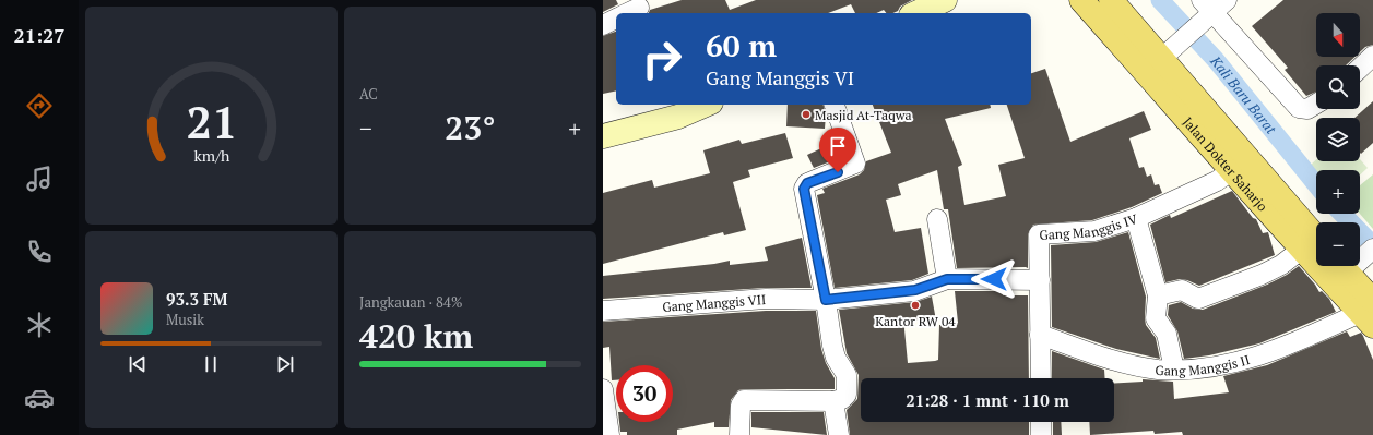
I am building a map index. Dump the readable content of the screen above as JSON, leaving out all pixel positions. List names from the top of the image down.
{
  "streets": {
    "main road": ["Jalan Dokter Saharjo"],
    "street": ["Gang Manggis IV", "Gang Manggis VII", "Gang Manggis II"]
  },
  "crossings": [
    ["Jalan Dokter Saharjo", "Gang Manggis IV"],
    ["Jalan Dokter Saharjo", "Gang Manggis II"]
  ],
  "water": ["Kali Baru Barat"],
  "places": ["Masjid At-Taqwa", "Kantor RW 04"],
  "north": "bottom",
  "page": {
    "tabs": "21:27",
    "tile": [
      "AC",
      ["Jangkauan · 84%", "420 km"]
    ],
    "map_buttons": ["+", "−"],
    "turn": ["60 m", "Gang Manggis VI"],
    "heat": ["−", "23°", "+"],
    "song": ["93.3 FM", "Musik"],
    "limit": "30",
    "trip": "21:28 · 1 mnt · 110 m",
    "gauge": ["21", "km/h"]
  }
}
